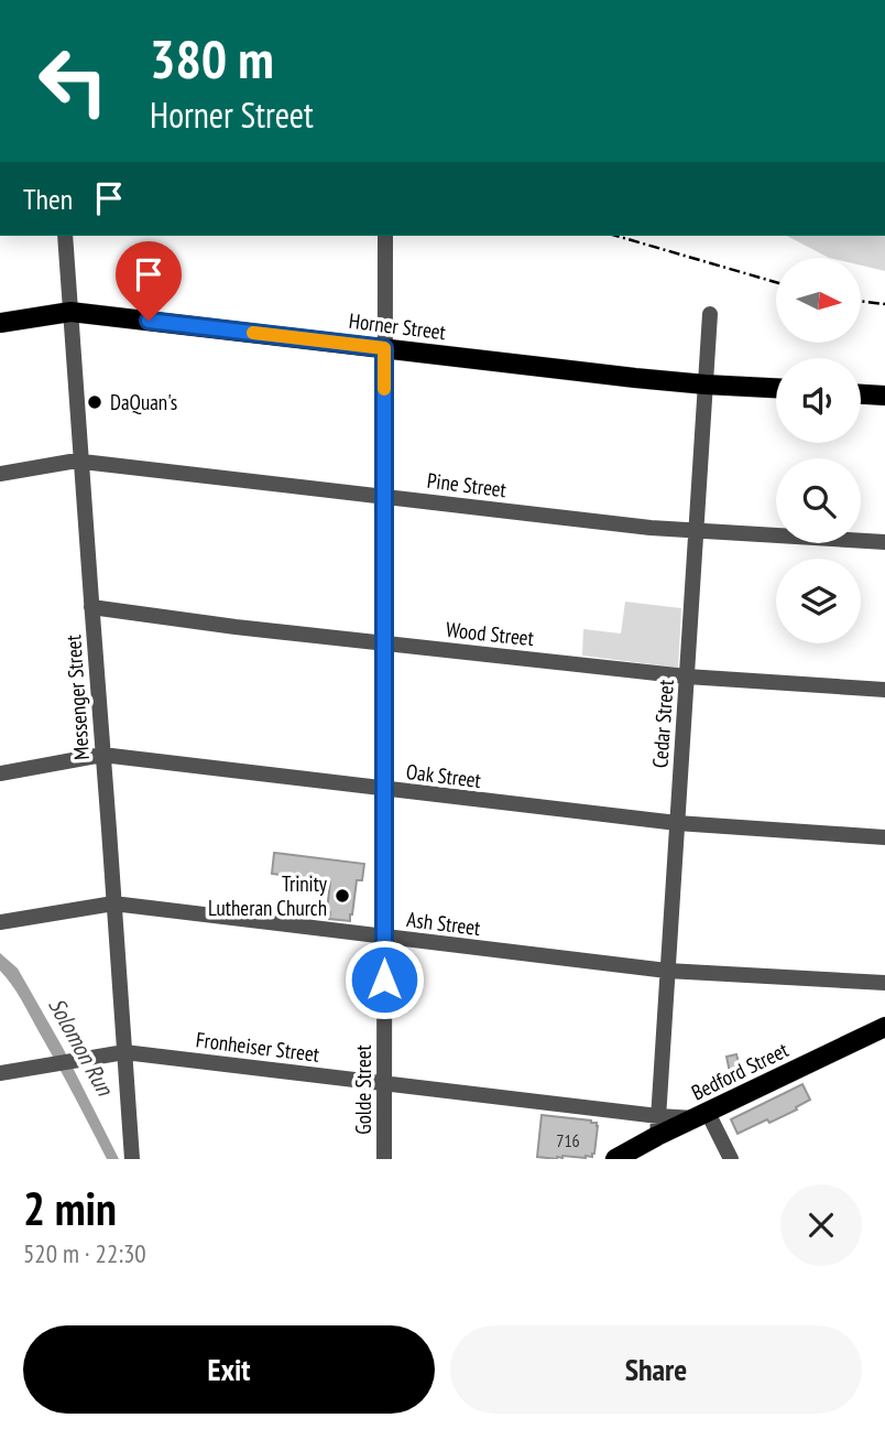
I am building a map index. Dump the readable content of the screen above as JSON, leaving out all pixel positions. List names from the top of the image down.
{
  "streets": {
    "main road": ["Horner Street", "Bedford Street"],
    "street": [
      "Pine Street",
      "Wood Street",
      "Messenger Street",
      "Cedar Street",
      "Oak Street",
      "Ash Street",
      "Fronheiser Street",
      "Golde Street"
    ]
  },
  "crossings": [
    ["Horner Street", "Messenger Street"],
    ["Horner Street", "Cedar Street"],
    ["Horner Street", "Golde Street"],
    ["Pine Street", "Messenger Street"],
    ["Pine Street", "Cedar Street"],
    ["Pine Street", "Golde Street"],
    ["Wood Street", "Messenger Street"],
    ["Wood Street", "Cedar Street"],
    ["Wood Street", "Golde Street"],
    ["Messenger Street", "Oak Street"],
    ["Messenger Street", "Ash Street"],
    ["Messenger Street", "Fronheiser Street"],
    ["Cedar Street", "Oak Street"],
    ["Cedar Street", "Ash Street"],
    ["Cedar Street", "Fronheiser Street"],
    ["Cedar Street", "Bedford Street"],
    ["Oak Street", "Golde Street"],
    ["Ash Street", "Golde Street"],
    ["Fronheiser Street", "Bedford Street"],
    ["Fronheiser Street", "Golde Street"]
  ],
  "water": ["Solomon Run"],
  "places": ["DaQuan's", "Trinity Lutheran Church"],
  "house_numbers": ["716"],
  "north": "right",
  "page": {
    "turn": ["380 m", "Horner Street"],
    "then": "Then",
    "heading": ["2 min", "520 m · 22:30"],
    "buttons": ["Exit", "Share"]
  }
}
